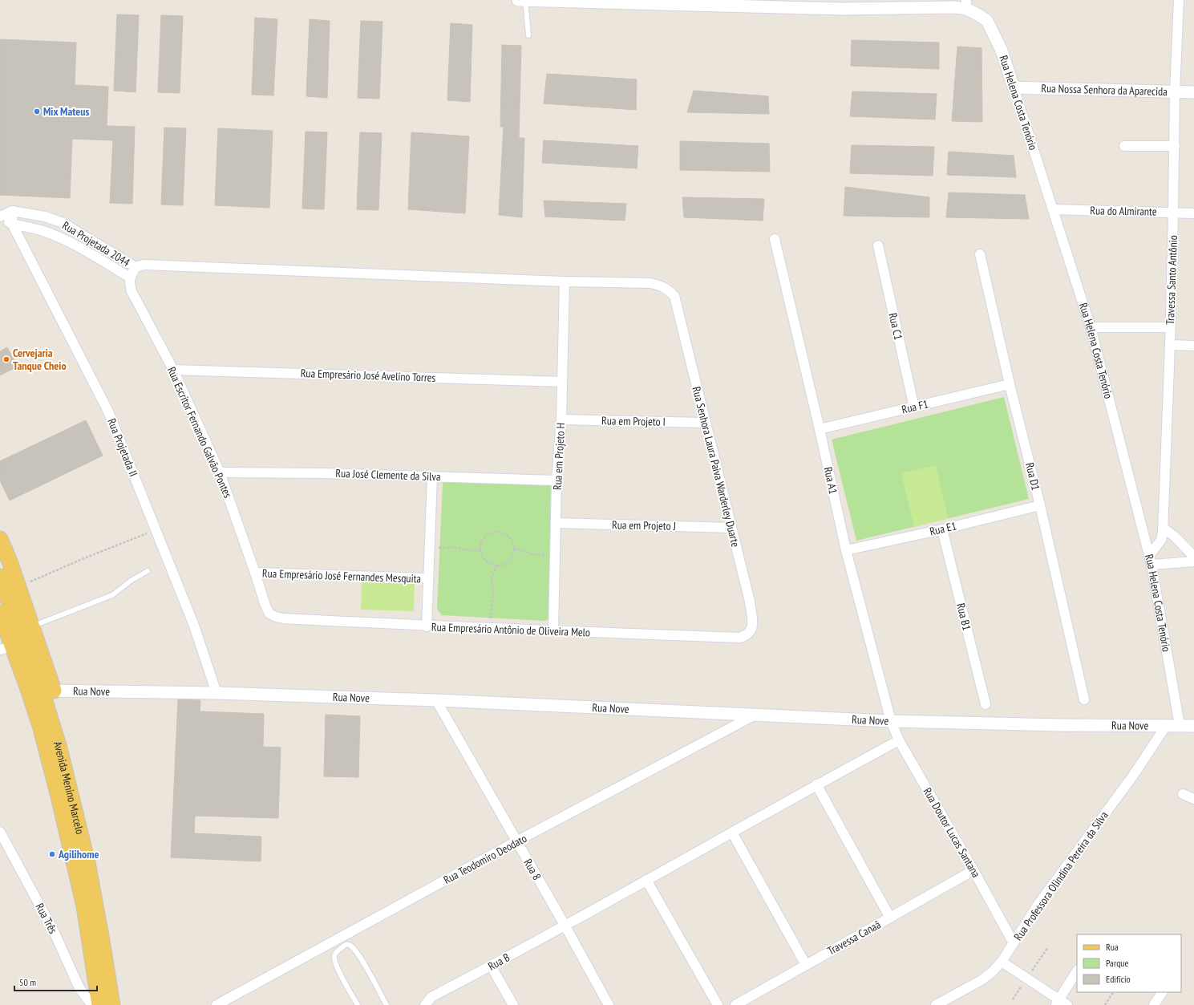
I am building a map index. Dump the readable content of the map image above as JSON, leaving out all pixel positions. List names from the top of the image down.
{
  "streets": {
    "main road": ["Avenida Menino Marcelo"],
    "street": [
      "Rua Nossa Senhora da Aparecida",
      "Rua Helena Costa Tenório",
      "Rua do Almirante",
      "Rua Projetada 2044",
      "Travessa Santo Antônio",
      "Rua C1",
      "Rua Empresário José Avelino Torres",
      "Rua F1",
      "Rua em Projeto I",
      "Rua Escritor Fernando Galvão Pontes",
      "Rua Projetada II",
      "Rua em Projeto H",
      "Rua Senhora Laura Paiva Warderley Duarte",
      "Rua José Clemente da Silva",
      "Rua D1",
      "Rua A1",
      "Rua em Projeto J",
      "Rua E1",
      "Rua Empresário José Fernandes Mesquita",
      "Rua B1",
      "Rua Empresário Antônio de Oliveira Melo",
      "Rua Nove",
      "Rua Doutor Lucas Santana",
      "Rua Teodomiro Deodato",
      "Rua 8",
      "Rua Professora Olindina Pereira da Silva",
      "Rua Três",
      "Travessa Canaã",
      "Rua B"
    ]
  },
  "crossings": [
    ["Rua Nossa Senhora da Aparecida", "Rua Helena Costa Tenório"],
    ["Rua Nossa Senhora da Aparecida", "Travessa Santo Antônio"],
    ["Rua Helena Costa Tenório", "Rua do Almirante"],
    ["Rua Helena Costa Tenório", "Travessa Santo Antônio"],
    ["Rua Helena Costa Tenório", "Rua Nove"],
    ["Rua do Almirante", "Travessa Santo Antônio"],
    ["Rua Projetada 2044", "Rua Escritor Fernando Galvão Pontes"],
    ["Rua Projetada 2044", "Rua Projetada II"],
    ["Rua C1", "Rua F1"],
    ["Rua Empresário José Avelino Torres", "Rua Escritor Fernando Galvão Pontes"],
    ["Rua Empresário José Avelino Torres", "Rua em Projeto H"],
    ["Rua F1", "Rua D1"],
    ["Rua F1", "Rua A1"],
    ["Rua em Projeto I", "Rua em Projeto H"],
    ["Rua em Projeto I", "Rua Senhora Laura Paiva Warderley Duarte"],
    ["Rua Escritor Fernando Galvão Pontes", "Rua José Clemente da Silva"],
    ["Rua Escritor Fernando Galvão Pontes", "Rua Empresário José Fernandes Mesquita"],
    ["Rua Escritor Fernando Galvão Pontes", "Rua Empresário Antônio de Oliveira Melo"],
    ["Rua Projetada II", "Rua Nove"],
    ["Rua em Projeto H", "Rua Senhora Laura Paiva Warderley Duarte"],
    ["Rua em Projeto H", "Rua José Clemente da Silva"],
    ["Rua em Projeto H", "Rua em Projeto J"],
    ["Rua em Projeto H", "Rua Empresário Antônio de Oliveira Melo"],
    ["Rua Senhora Laura Paiva Warderley Duarte", "Rua em Projeto J"],
    ["Rua Senhora Laura Paiva Warderley Duarte", "Rua Empresário Antônio de Oliveira Melo"],
    ["Rua D1", "Rua E1"],
    ["Rua A1", "Rua E1"],
    ["Rua A1", "Rua Nove"],
    ["Rua A1", "Rua Doutor Lucas Santana"],
    ["Rua E1", "Rua B1"],
    ["Rua Nove", "Avenida Menino Marcelo"],
    ["Rua Nove", "Rua Doutor Lucas Santana"],
    ["Rua Nove", "Rua Teodomiro Deodato"],
    ["Rua Nove", "Rua 8"],
    ["Rua Nove", "Rua Professora Olindina Pereira da Silva"],
    ["Rua Doutor Lucas Santana", "Rua Professora Olindina Pereira da Silva"],
    ["Rua Doutor Lucas Santana", "Travessa Canaã"],
    ["Rua Doutor Lucas Santana", "Rua B"],
    ["Rua Teodomiro Deodato", "Rua 8"],
    ["Rua 8", "Rua B"]
  ],
  "places": ["Mix Mateus", "Cervejaria Tanque Cheio", "Agilihome"],
  "legend": ["Rua", "Parque", "Edifício"],
  "scale_bar": "50 m"
}
